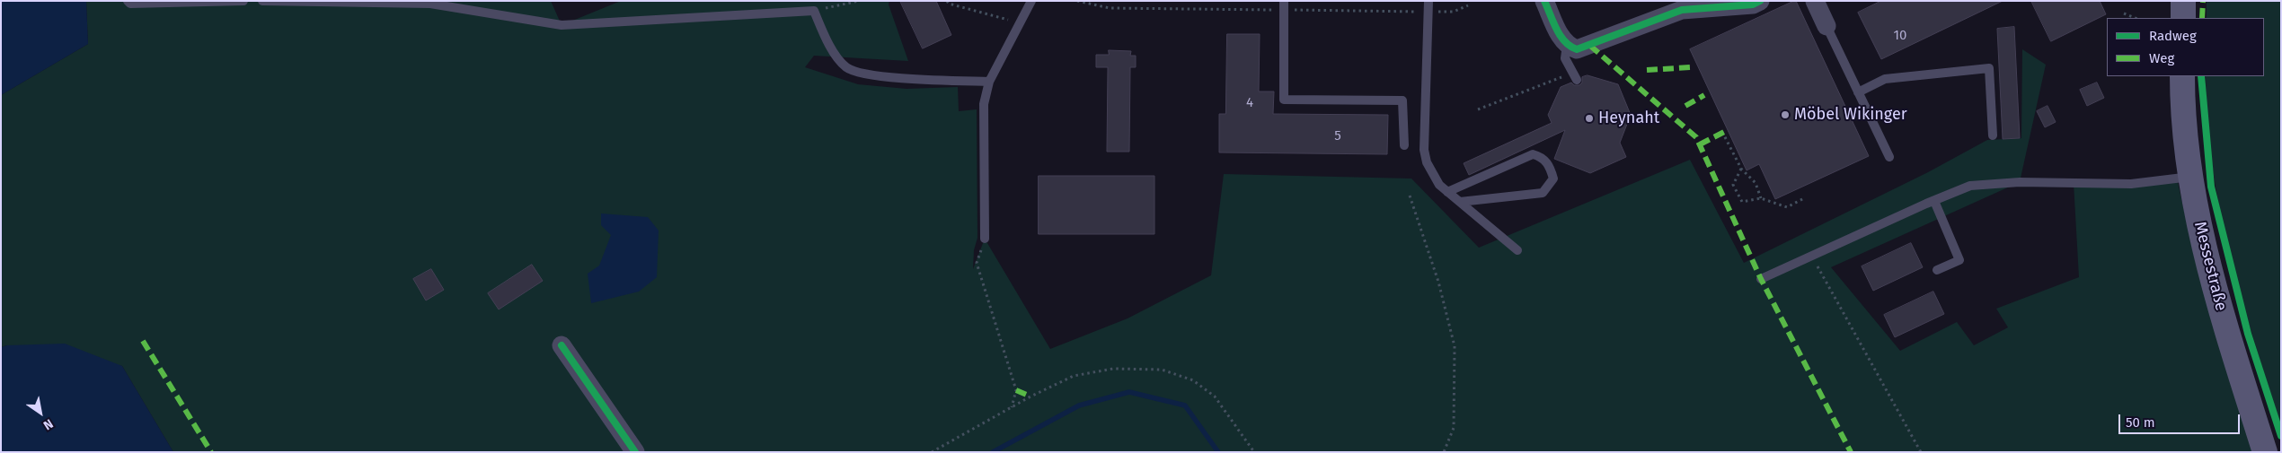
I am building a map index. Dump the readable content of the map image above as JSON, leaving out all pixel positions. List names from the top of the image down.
{
  "streets": {
    "main road": ["Messestraße"]
  },
  "places": ["Möbel Wikinger", "Heynaht"],
  "house_numbers": ["10", "4", "5"],
  "legend": ["Radweg", "Weg"],
  "scale_bar": "50 m",
  "north": "bottom right"
}
